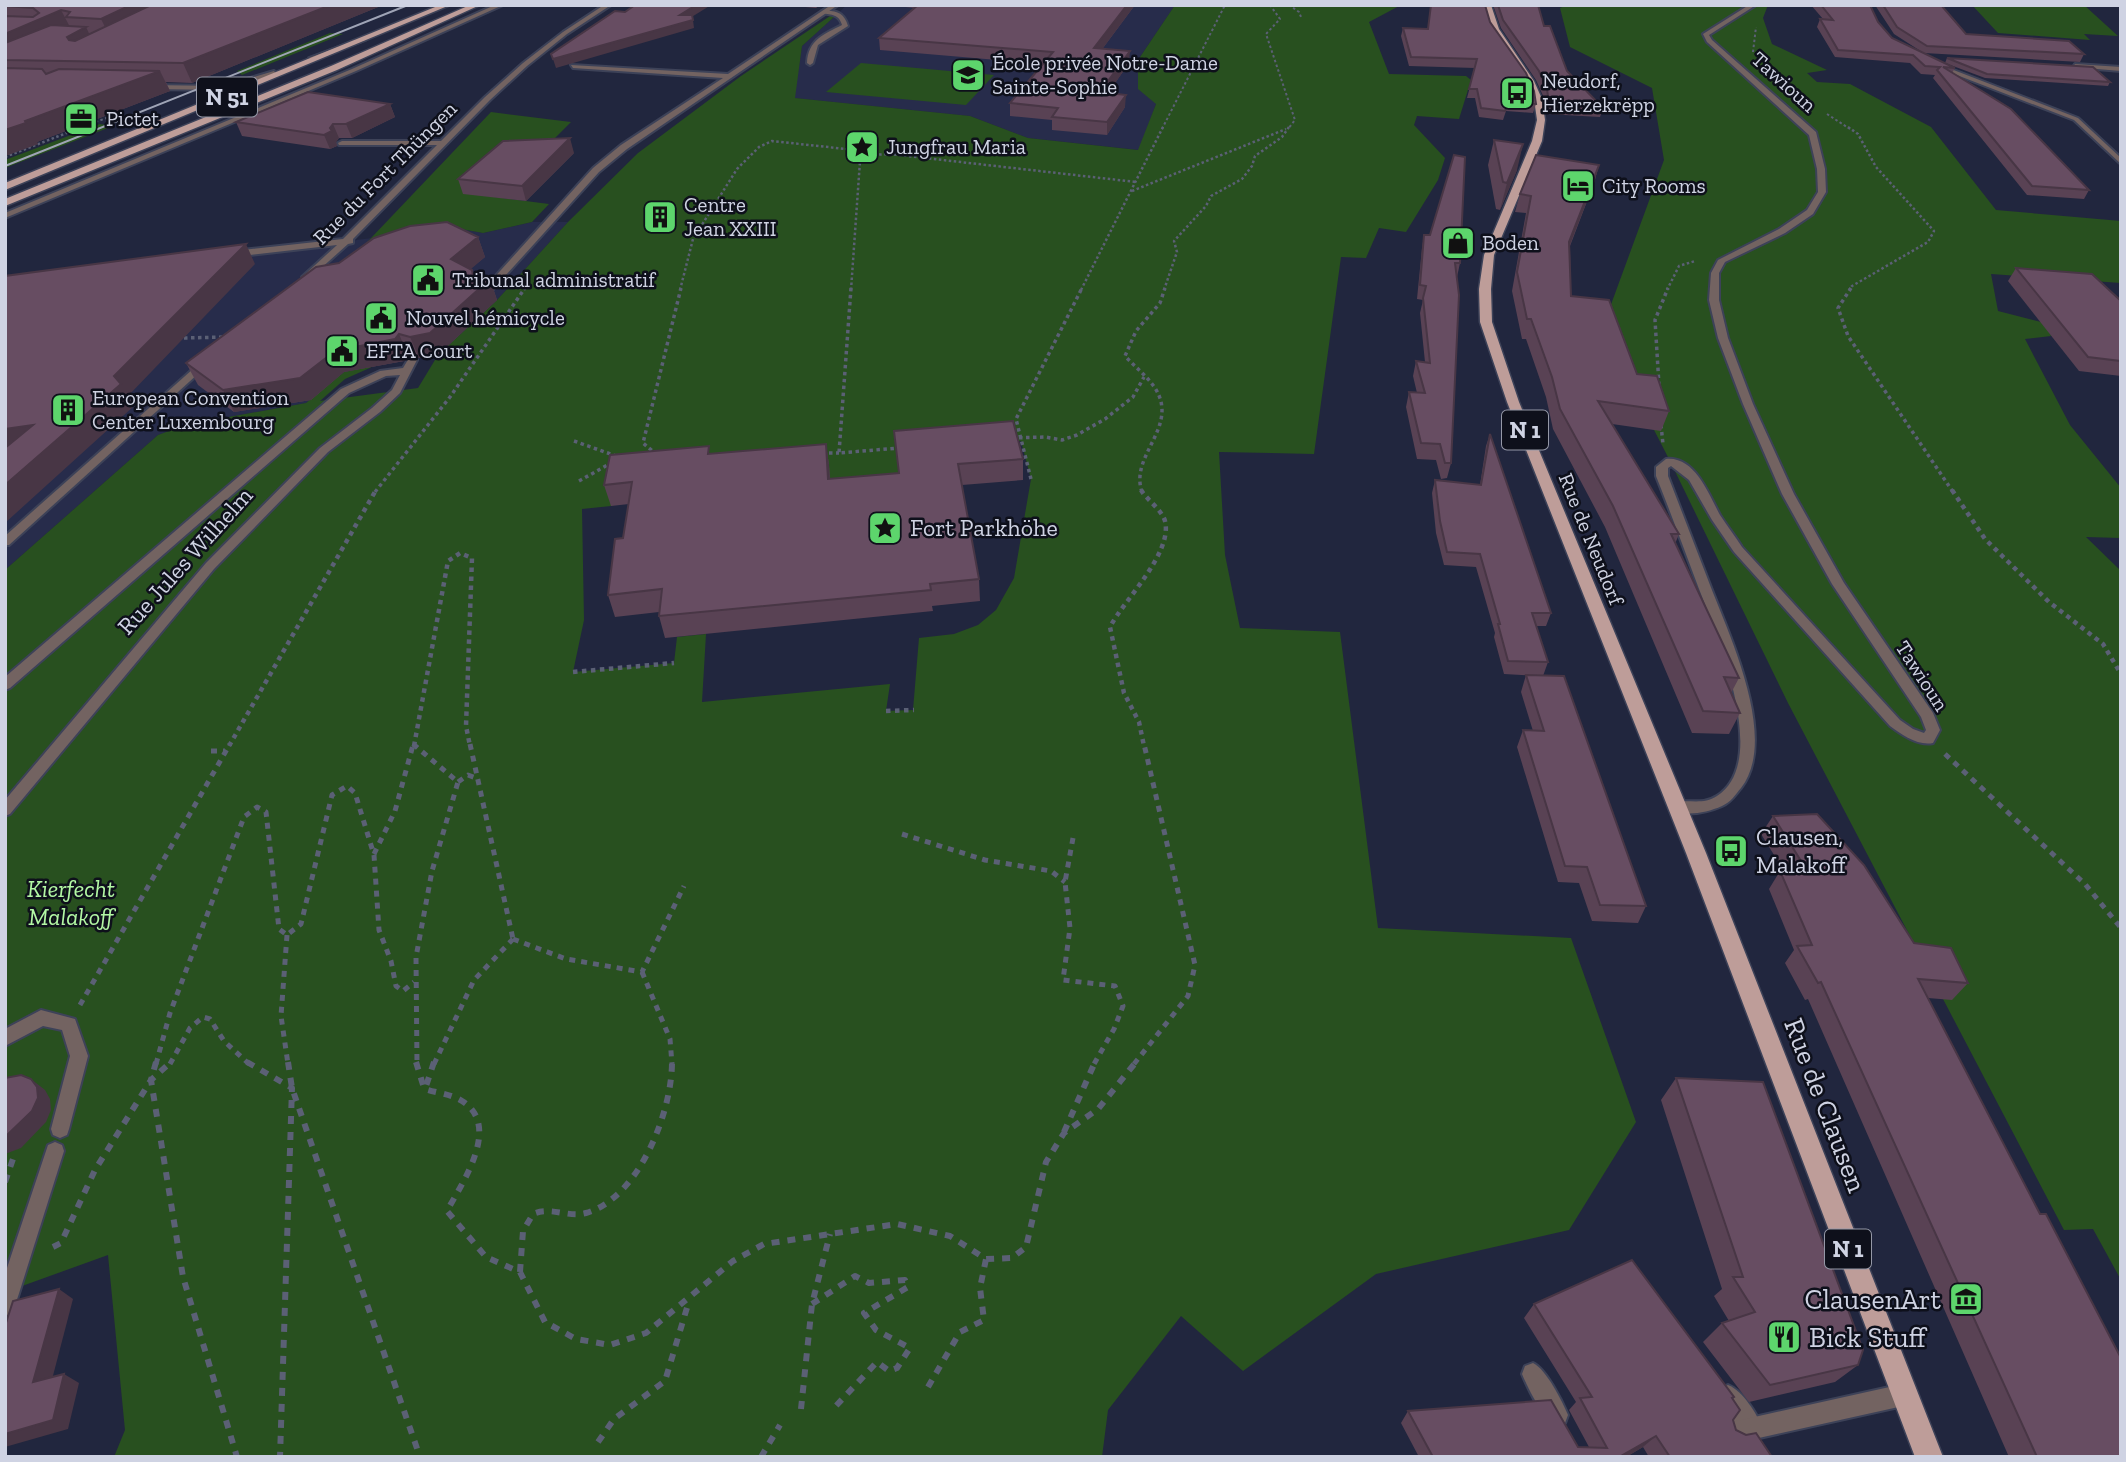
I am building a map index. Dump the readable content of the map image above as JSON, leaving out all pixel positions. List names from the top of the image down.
{
  "streets": {
    "main road": [
      "N 51",
      "N 1",
      "Rue de Neudorf",
      "Rue de Clausen"
    ],
    "street": ["Tawioun", "Rue du Fort Thüngen", "Rue Jules Wilhelm"]
  },
  "crossings": [
    ["Rue de Neudorf", "Rue de Clausen"]
  ],
  "parks": ["Kierfecht Malakoff"],
  "places": {
    "school or university": ["École privée Notre-Dame Sainte-Sophie"],
    "bus stop": ["Neudorf, Hierzekrëpp", "Clausen, Malakoff"],
    "office": ["Pictet"],
    "place": ["Jungfrau Maria", "Fort Parkhöhe"],
    "hotel": ["City Rooms"],
    "building": ["Centre Jean XXIII", "European Convention Center Luxembourg"],
    "shop": ["Boden"],
    "public building": ["Tribunal administratif", "Nouvel hémicycle", "EFTA Court"],
    "museum": ["ClausenArt"],
    "restaurant": ["Bick Stuff"]
  }
}
